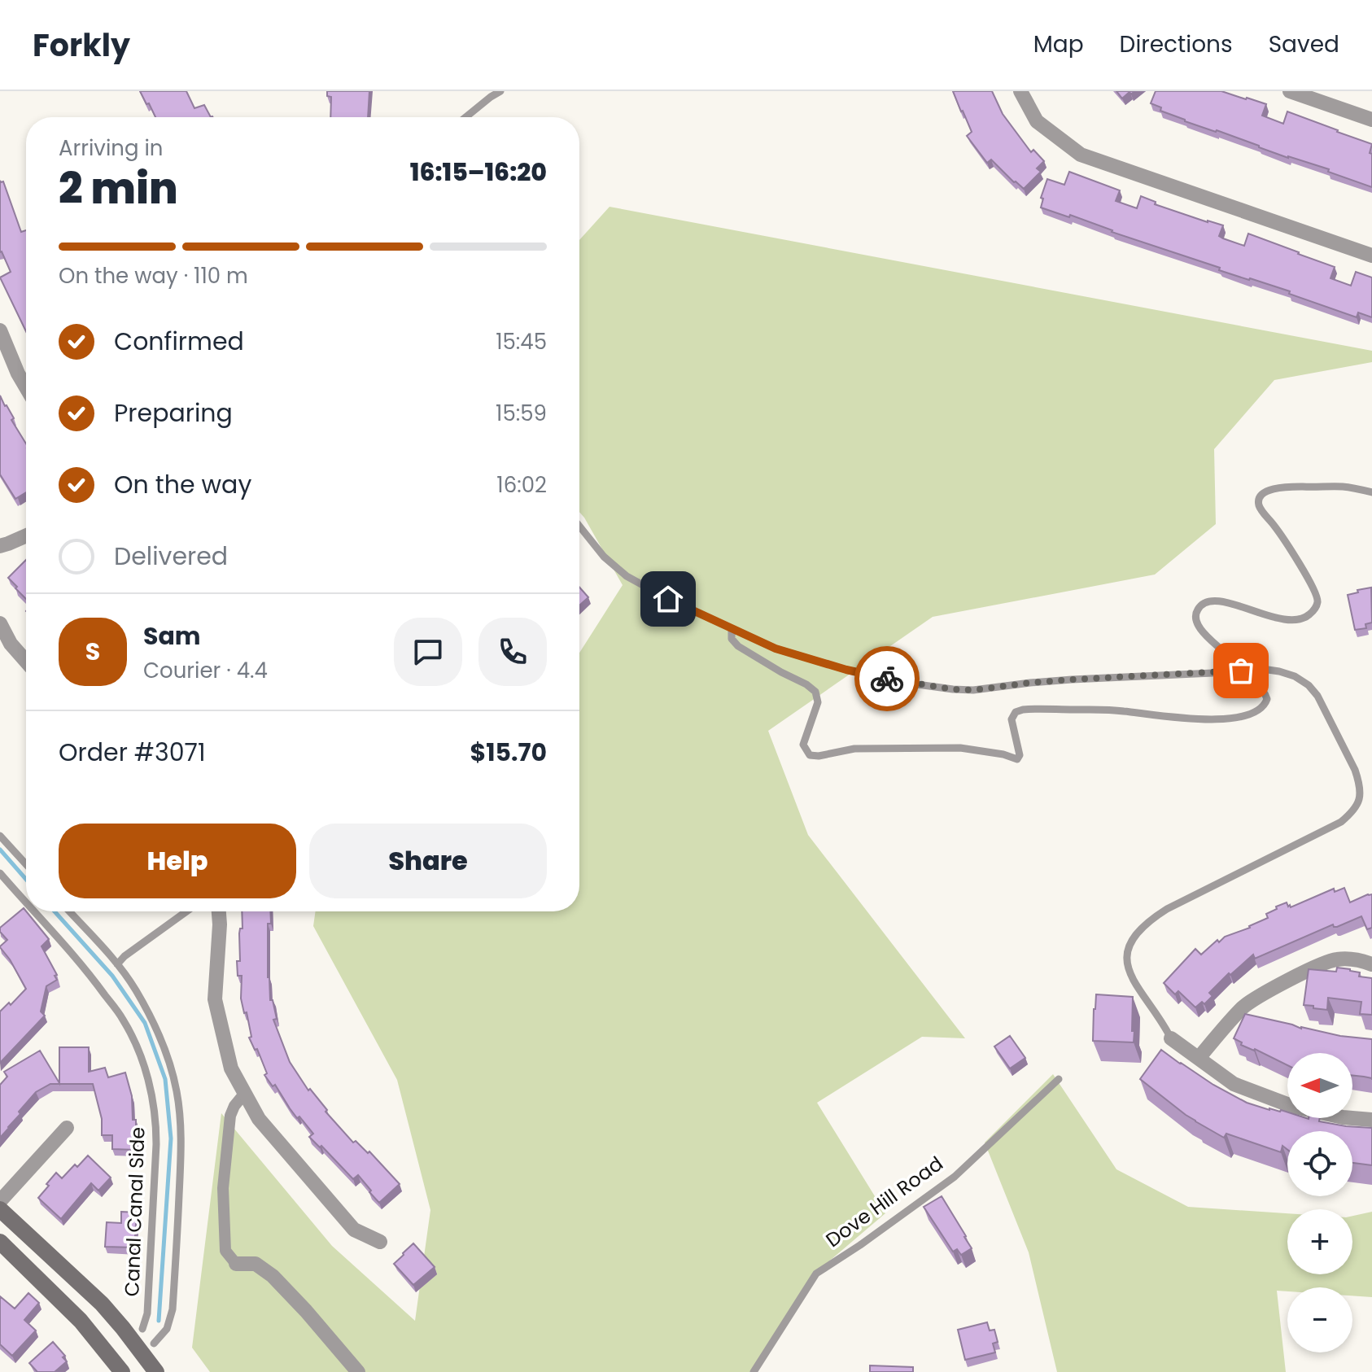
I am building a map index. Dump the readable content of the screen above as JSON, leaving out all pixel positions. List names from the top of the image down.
{
  "streets": {
    "lane": ["Dove Hill Road", "Canal Canal Side"]
  },
  "north": "left",
  "page": {
    "header": "Forkly",
    "nav": ["Map", "Directions", "Saved"],
    "heading": ["2 min", "Arriving in", "16:15–16:20"],
    "panel": [
      "Sam",
      "Courier · 4.4",
      "Order #3071",
      "$15.70"
    ],
    "bar": "On the way · 110 m",
    "list": [
      ["Confirmed", "15:45"],
      ["Preparing", "15:59"],
      ["On the way", "16:02"],
      "Delivered"
    ],
    "round": "S",
    "buttons": ["Help", "Share"],
    "map_buttons": ["+", "−"]
  }
}
